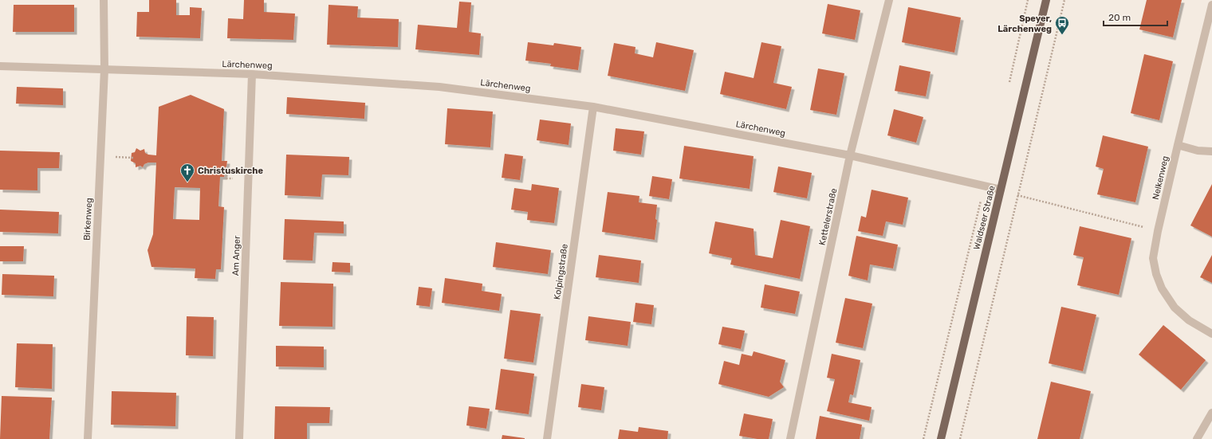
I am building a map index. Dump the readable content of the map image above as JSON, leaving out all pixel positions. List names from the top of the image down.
{
  "streets": {
    "main road": ["Waldseer Straße"],
    "street": [
      "Lärchenweg",
      "Nelkenweg",
      "Kettelerstraße",
      "Birkenweg",
      "Am Anger",
      "Kolpingstraße"
    ]
  },
  "crossings": [
    ["Lärchenweg", "Kettelerstraße"],
    ["Lärchenweg", "Waldseer Straße"],
    ["Lärchenweg", "Birkenweg"],
    ["Lärchenweg", "Am Anger"],
    ["Lärchenweg", "Kolpingstraße"]
  ],
  "places": {
    "bus stop": ["Speyer, Lärchenweg"],
    "church": ["Christuskirche"]
  },
  "scale_bar": "20 m"
}
